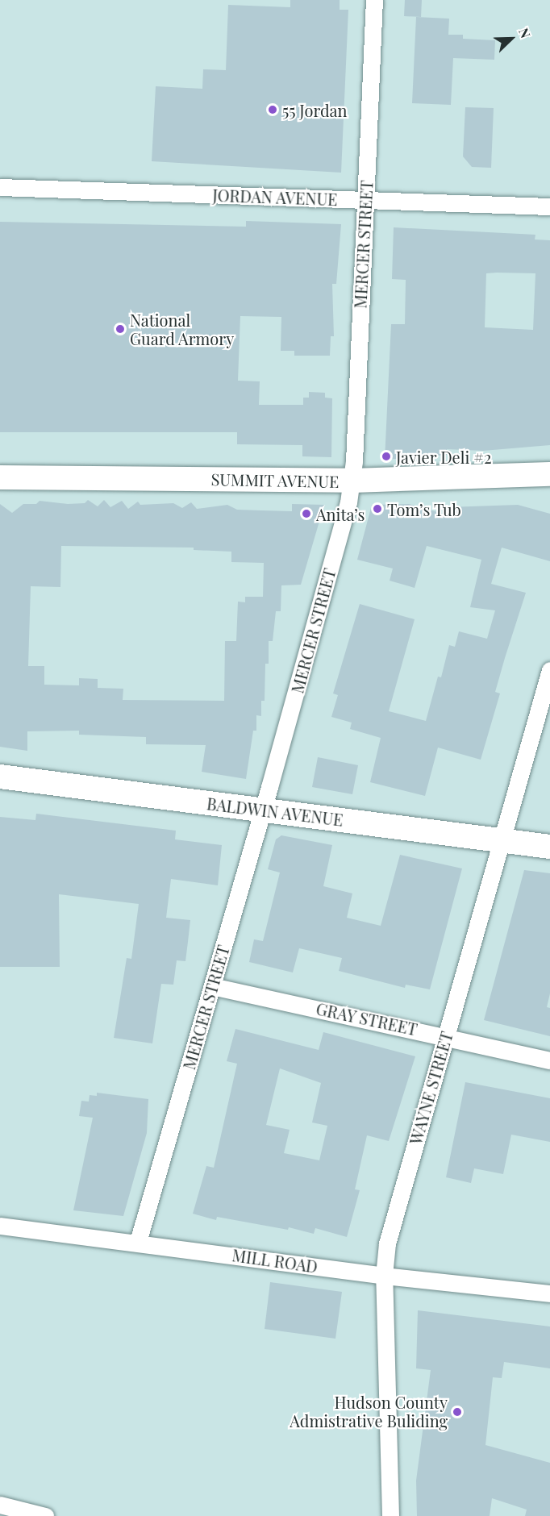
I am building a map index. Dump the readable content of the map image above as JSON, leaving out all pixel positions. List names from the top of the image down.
{
  "streets": {
    "street": [
      "JORDAN AVENUE",
      "MERCER STREET",
      "SUMMIT AVENUE",
      "BALDWIN AVENUE",
      "GRAY STREET",
      "WAYNE STREET",
      "MILL ROAD"
    ]
  },
  "crossings": [
    ["JORDAN AVENUE", "MERCER STREET"],
    ["MERCER STREET", "SUMMIT AVENUE"],
    ["MERCER STREET", "BALDWIN AVENUE"],
    ["MERCER STREET", "GRAY STREET"],
    ["MERCER STREET", "MILL ROAD"],
    ["BALDWIN AVENUE", "WAYNE STREET"],
    ["GRAY STREET", "WAYNE STREET"],
    ["WAYNE STREET", "MILL ROAD"]
  ],
  "places": [
    "55 Jordan",
    "National Guard Armory",
    "Javier Deli #2",
    "Tom’s Tub",
    "Anita’s",
    "Hudson County Admistrative Buliding"
  ],
  "north": "top right"
}
